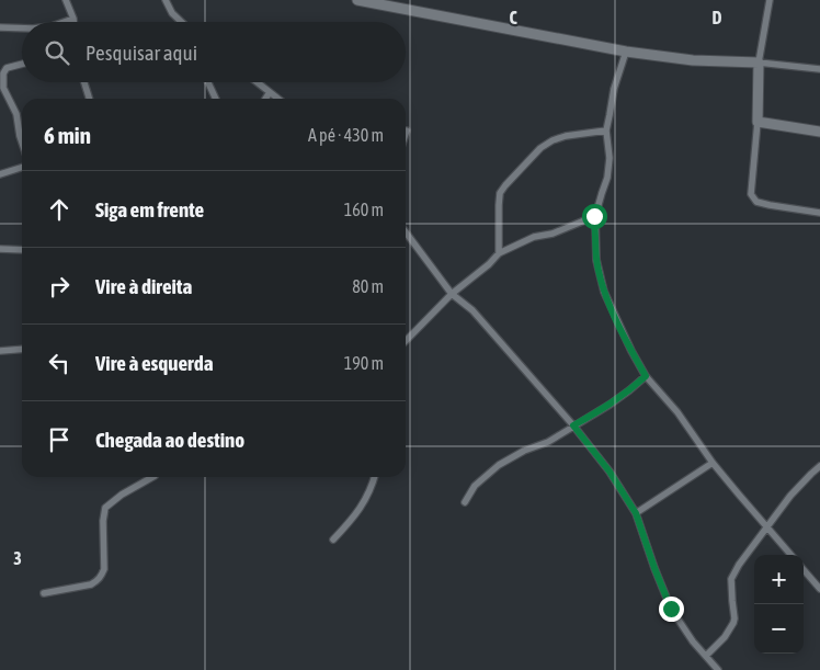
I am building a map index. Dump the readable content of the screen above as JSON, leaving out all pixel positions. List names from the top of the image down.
{
  "page": {
    "search": "Pesquisar aqui",
    "heading": ["6 min", "A pé · 430 m"],
    "list": [
      ["Siga em frente", "160 m"],
      ["Vire à direita", "80 m"],
      ["Vire à esquerda", "190 m"],
      "Chegada ao destino"
    ],
    "map_buttons": ["+", "−"]
  },
  "grid": {
    "columns": ["C", "D"],
    "rows": ["3"]
  }
}
